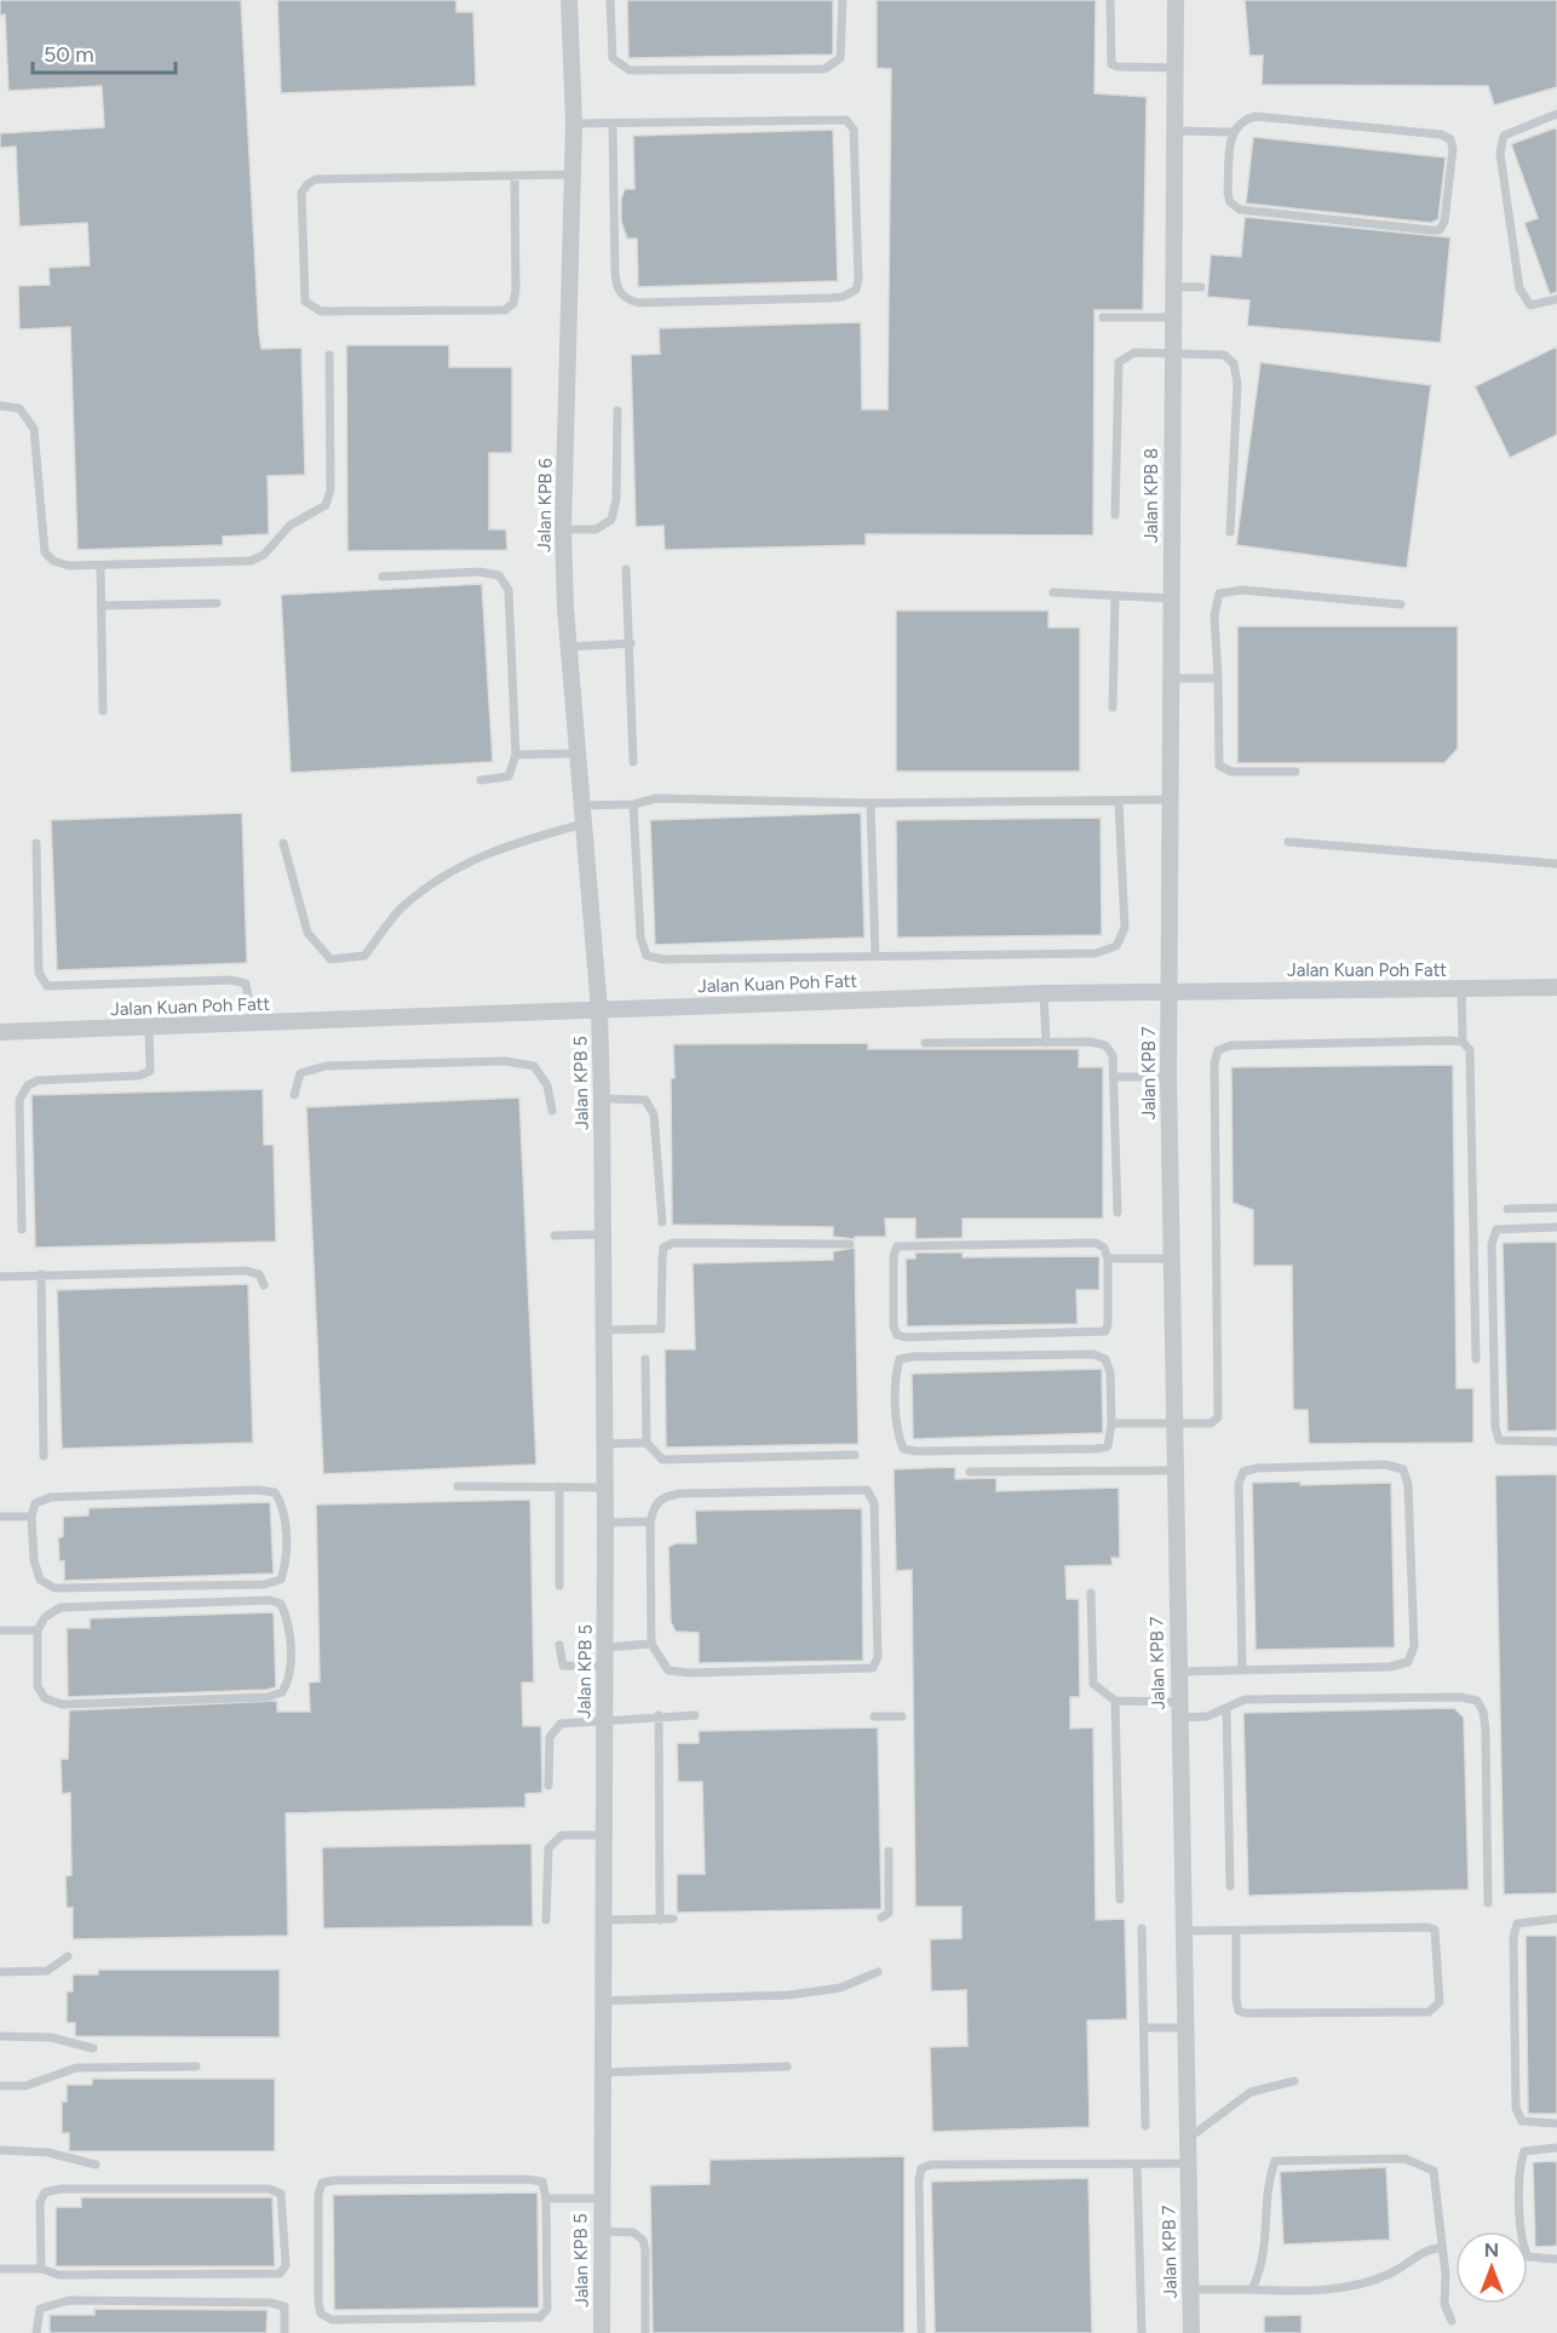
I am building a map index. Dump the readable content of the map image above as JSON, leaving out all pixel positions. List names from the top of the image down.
{
  "streets": {
    "street": [
      "Jalan KPB 8",
      "Jalan KPB 6",
      "Jalan Kuan Poh Fatt",
      "Jalan KPB 7",
      "Jalan KPB 5"
    ]
  },
  "crossings": [
    ["Jalan KPB 8", "Jalan Kuan Poh Fatt"],
    ["Jalan KPB 8", "Jalan KPB 7"],
    ["Jalan KPB 6", "Jalan Kuan Poh Fatt"],
    ["Jalan KPB 6", "Jalan KPB 5"],
    ["Jalan Kuan Poh Fatt", "Jalan KPB 7"],
    ["Jalan Kuan Poh Fatt", "Jalan KPB 5"]
  ],
  "scale_bar": "50 m",
  "north": "top"
}
